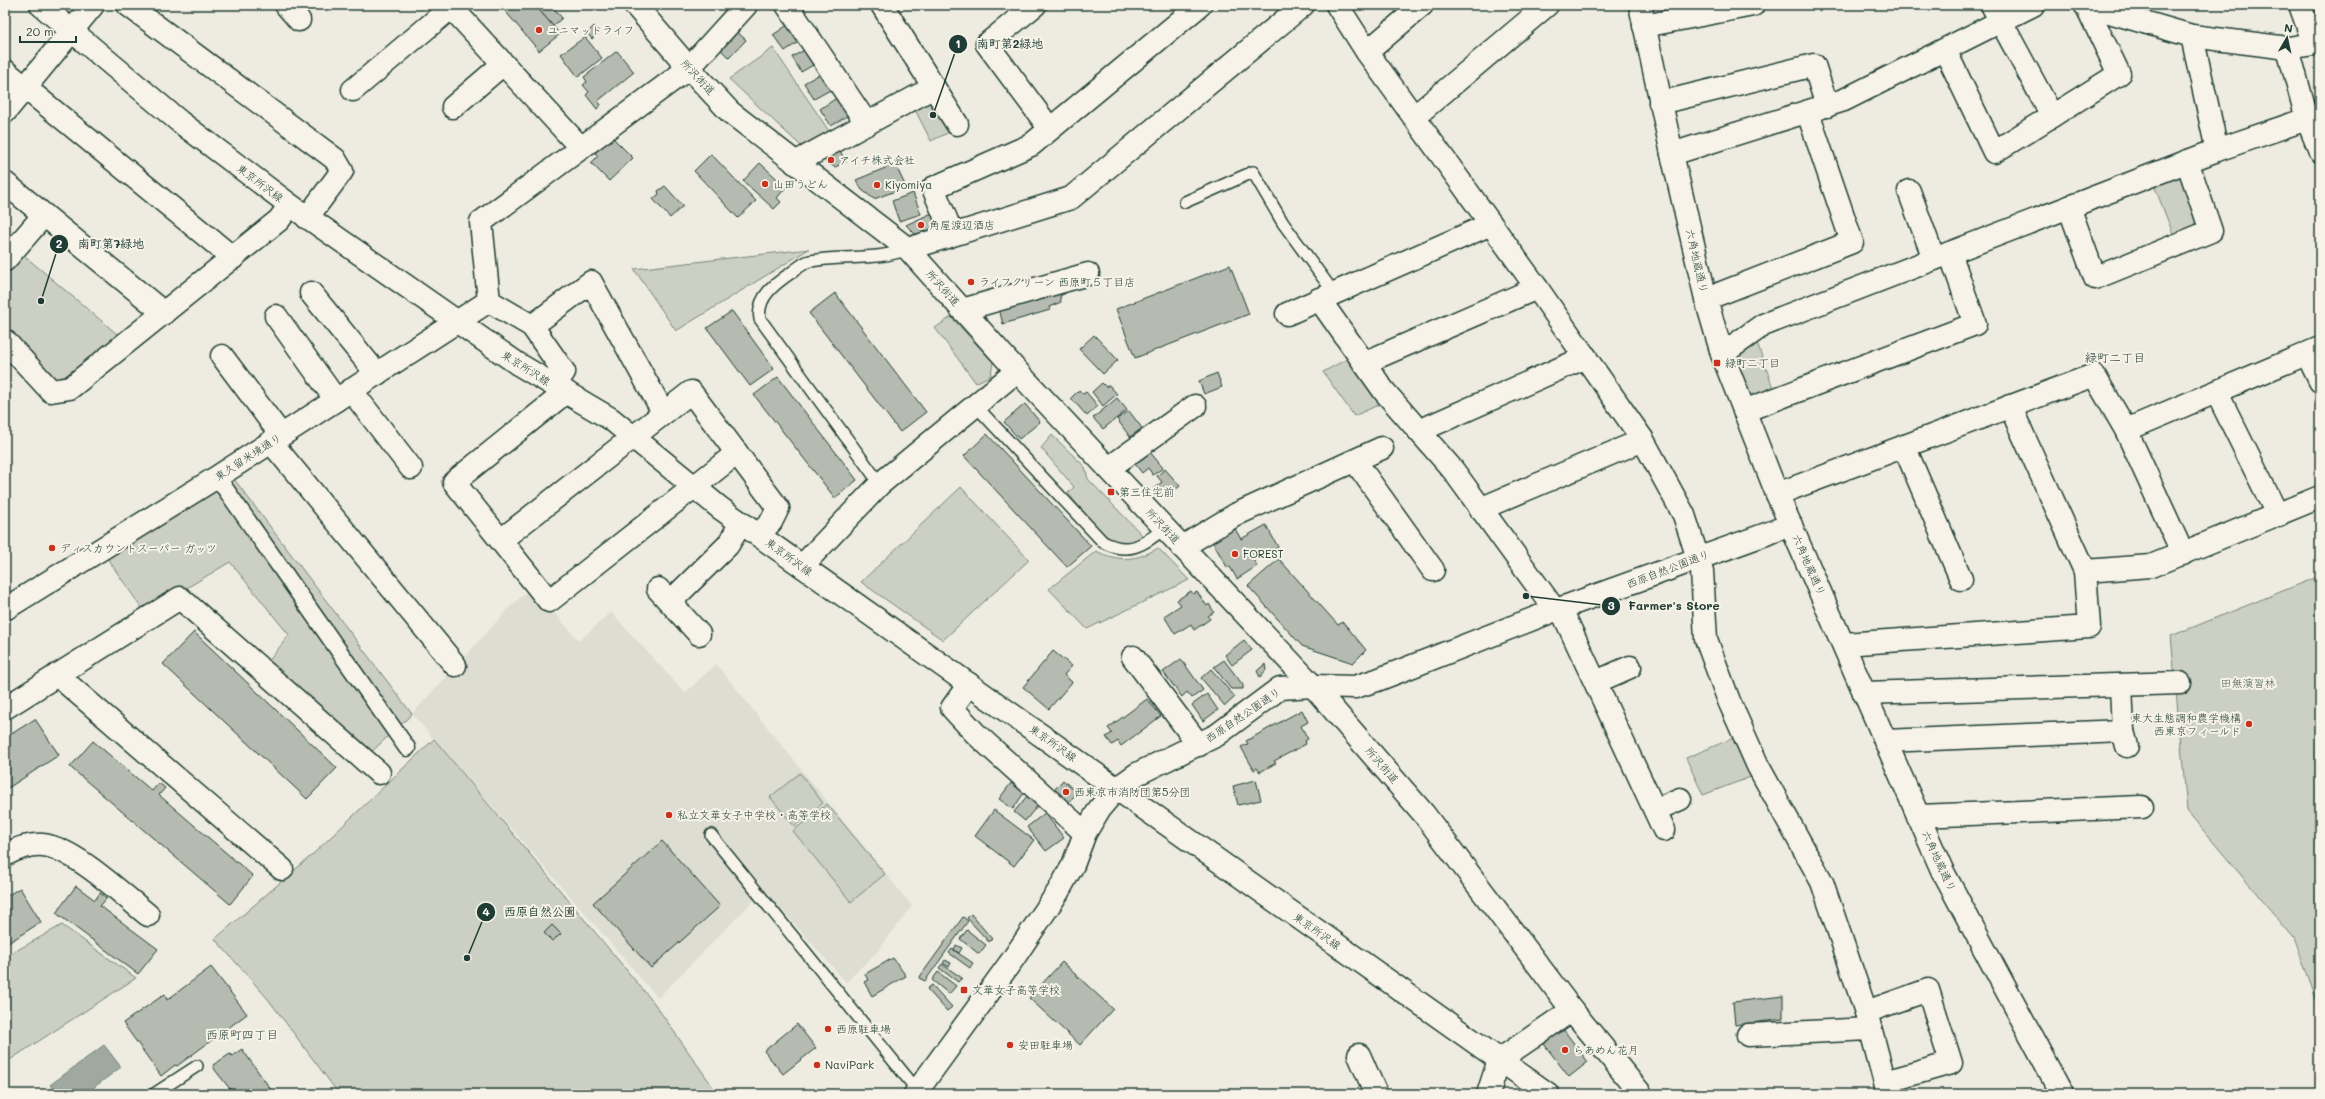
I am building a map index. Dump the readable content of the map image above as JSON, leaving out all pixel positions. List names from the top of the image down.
{
  "streets": {
    "street": [
      "所沢街道",
      "東京所沢線",
      "六角地蔵通り",
      "東久留米境通り",
      "西原自然公園通り"
    ]
  },
  "crossings": [
    ["所沢街道", "西原自然公園通り"],
    ["東京所沢線", "東久留米境通り"],
    ["東京所沢線", "西原自然公園通り"],
    ["六角地蔵通り", "西原自然公園通り"]
  ],
  "districts": ["緑町二丁目", "西原町四丁目"],
  "parks": ["田無演習林"],
  "places": {
    "other": [
      "ユニマットライフ",
      "南町第2緑地",
      "アイチ株式会社",
      "山田うどん",
      "Kiyomiya",
      "角屋渡辺酒店",
      "ライフクリーン 西原町５丁目店",
      "南町第7緑地",
      "ディスカウントスーパー ガッツ",
      "FOREST",
      "Farmer's Store",
      "東大生態調和農学機構 西東京フィールド",
      "西東京市消防団第5分団",
      "私立文華女子中学校・高等学校",
      "西原自然公園",
      "西原駐車場",
      "安田駐車場",
      "らあめん花月",
      "NaviPark"
    ],
    "transit": ["緑町二丁目", "第三住宅前", "文華女子高等学校"]
  },
  "scale_bar": "20 m",
  "north": "top"
}
